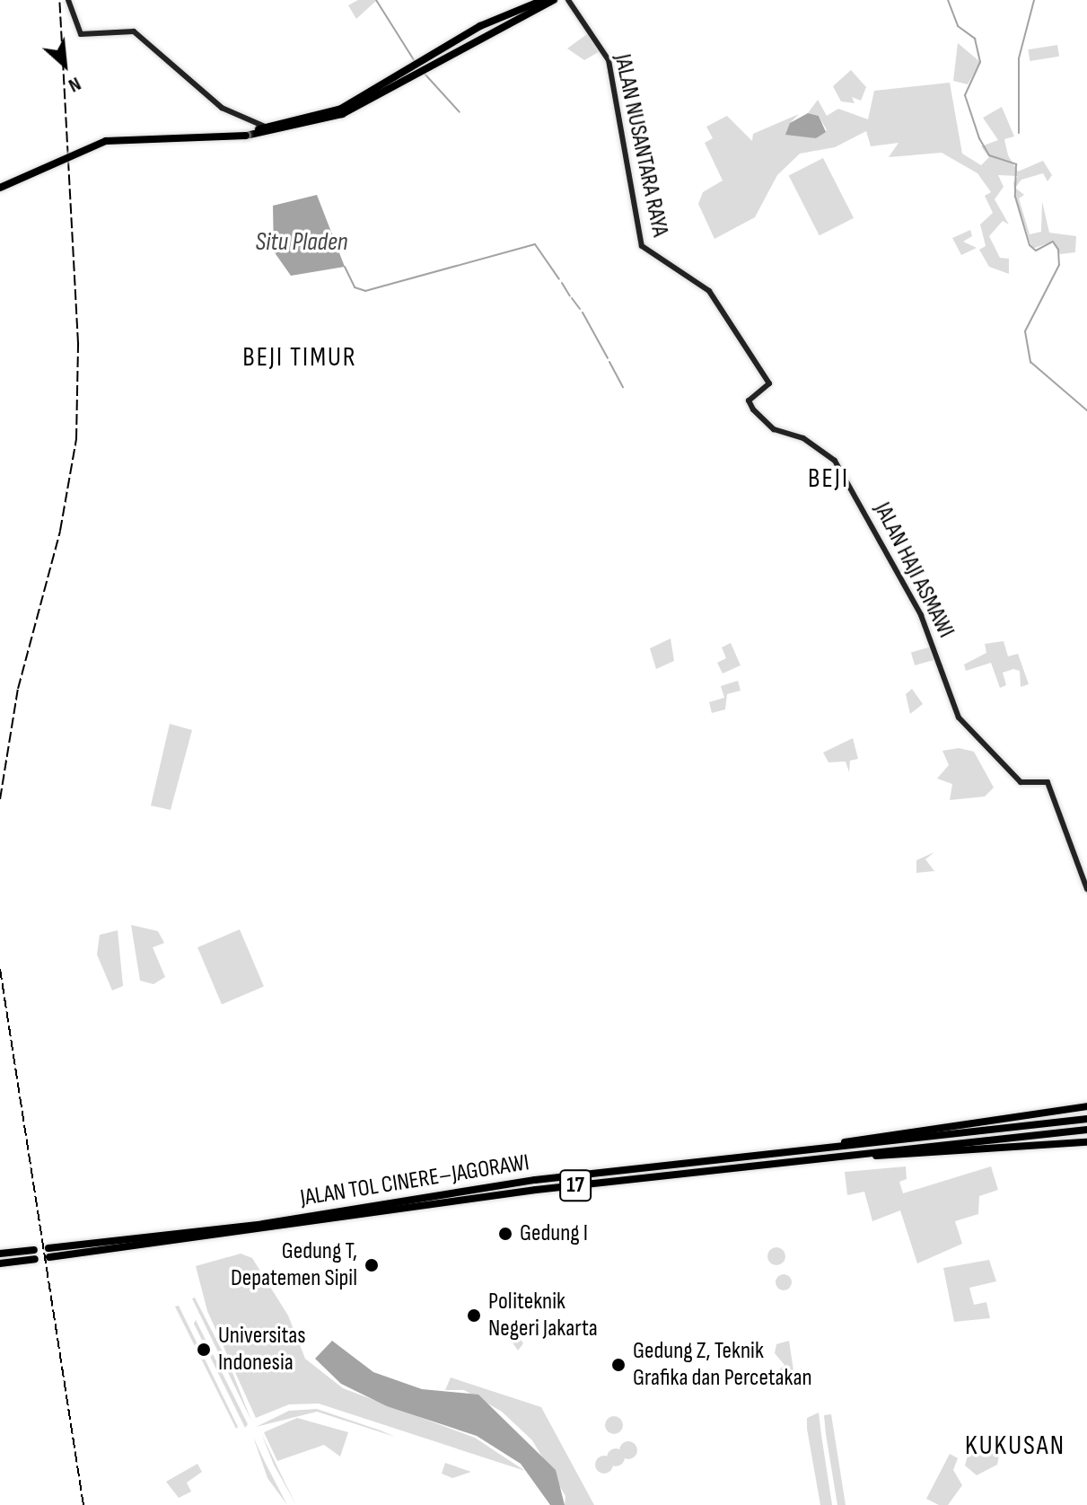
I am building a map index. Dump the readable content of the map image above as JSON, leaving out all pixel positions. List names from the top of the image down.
{
  "streets": {
    "highway": ["JALAN TOL CINERE–JAGORAWI", "17"],
    "street": ["JALAN NUSANTARA RAYA", "JALAN HAJI ASMAWI"]
  },
  "crossings": [
    ["JALAN NUSANTARA RAYA", "JALAN HAJI ASMAWI"]
  ],
  "districts": ["BEJI TIMUR", "BEJI", "KUKUSAN"],
  "water": ["Situ Pladen"],
  "places": [
    "Gedung I",
    "Gedung T, Depatemen Sipil",
    "Politeknik Negeri Jakarta",
    "Universitas Indonesia",
    "Gedung Z, Teknik Grafika dan Percetakan"
  ],
  "north": "bottom right"
}
